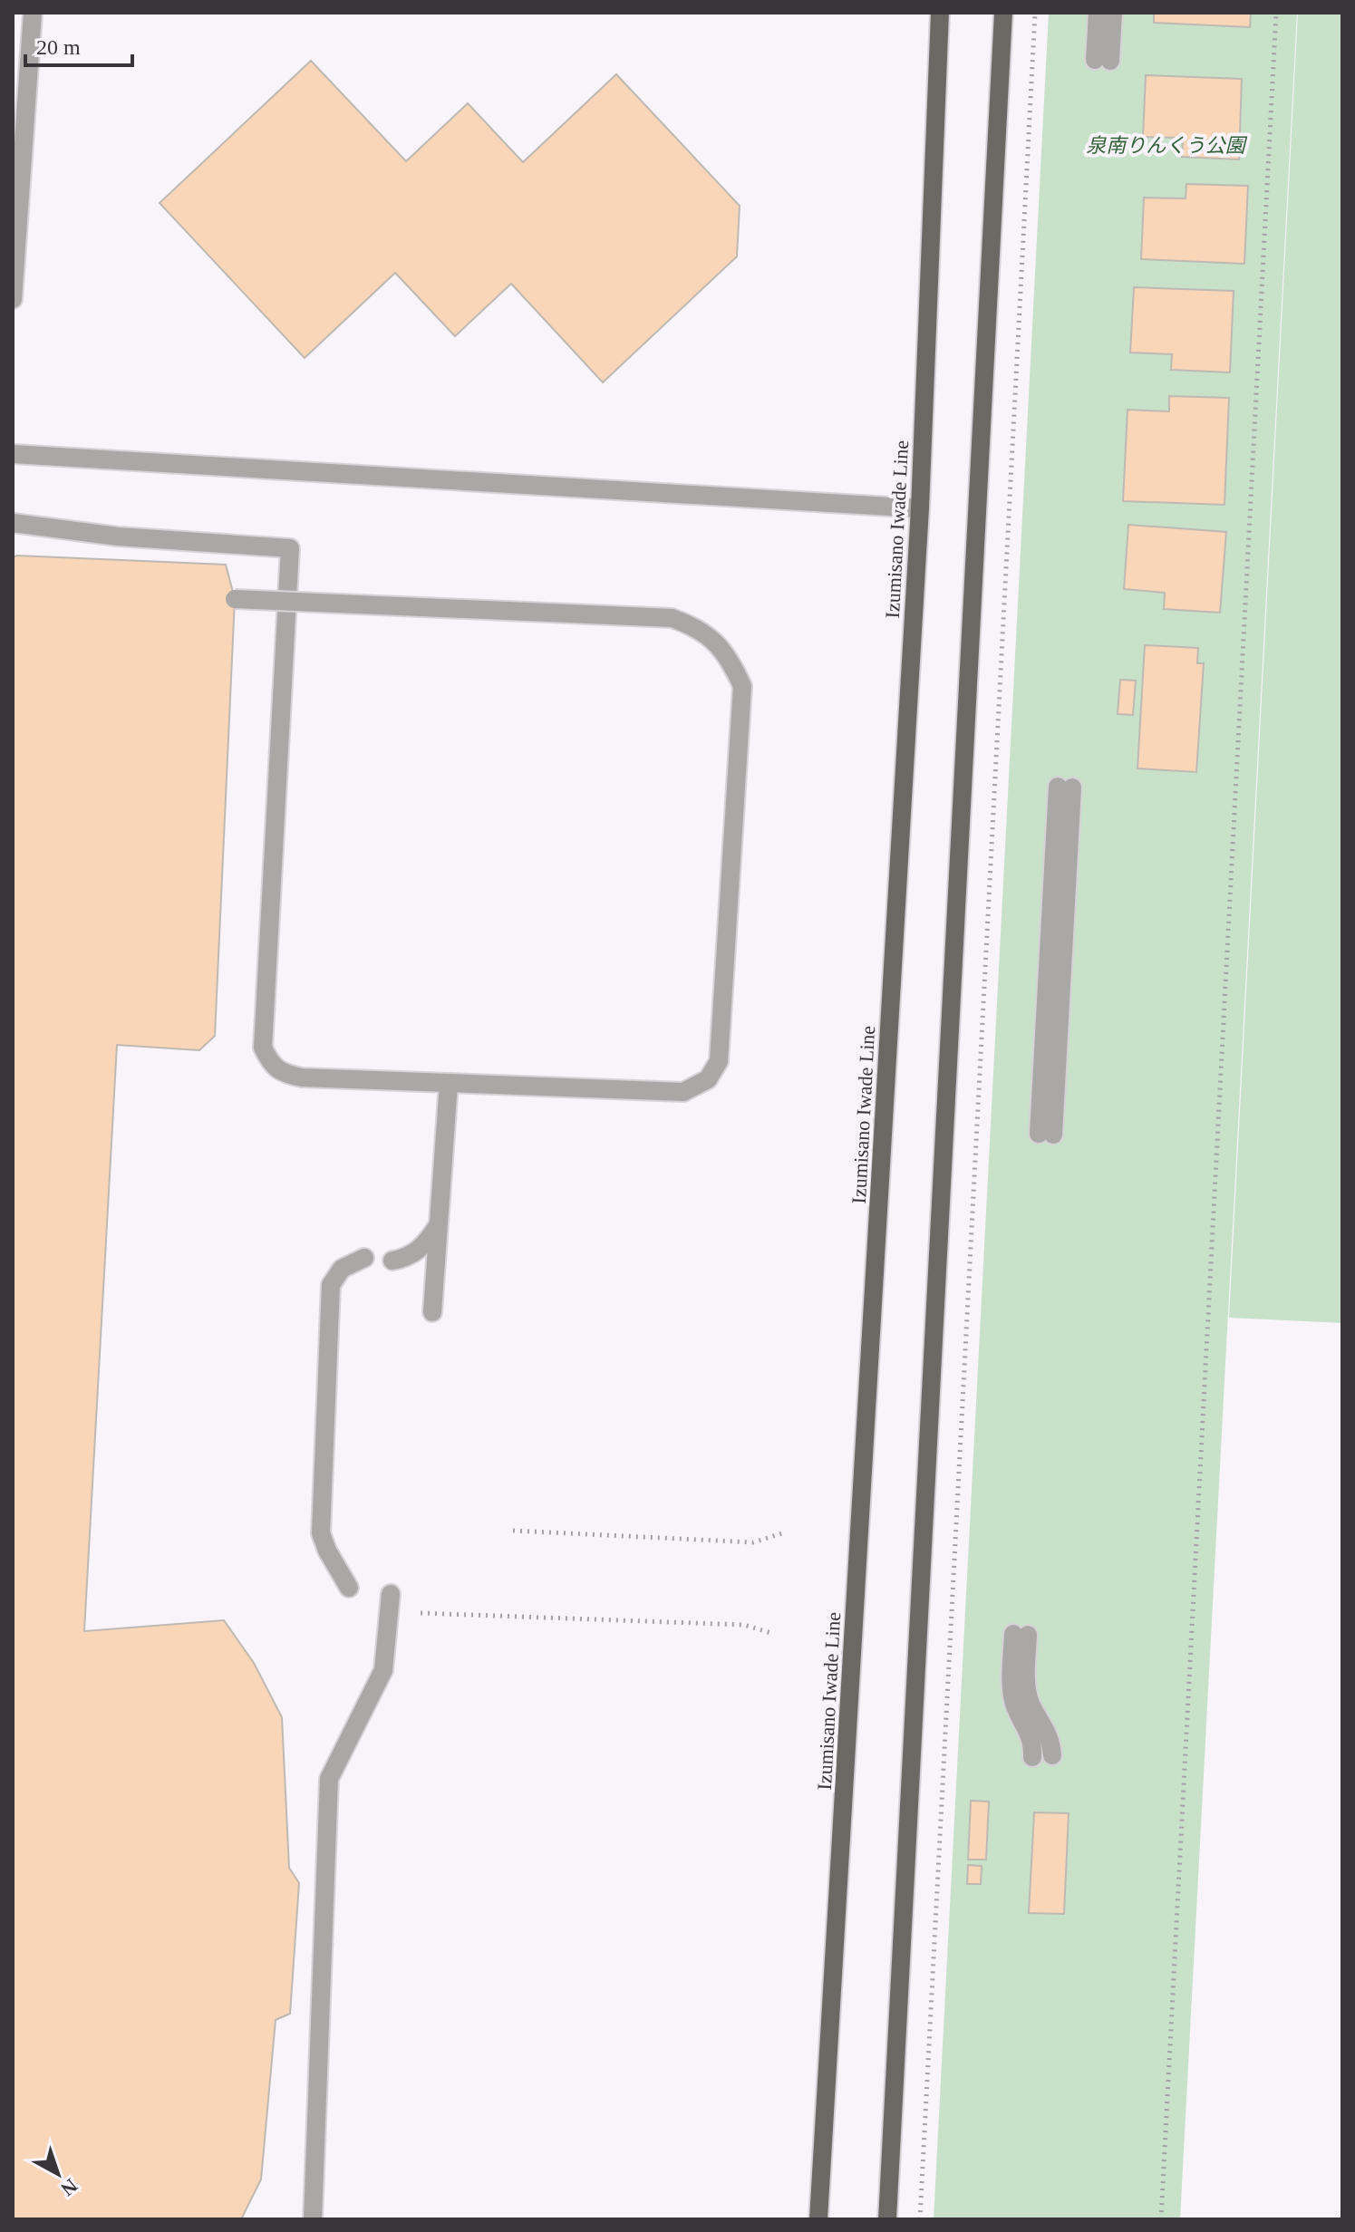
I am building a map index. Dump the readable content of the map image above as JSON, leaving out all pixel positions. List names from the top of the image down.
{
  "streets": {
    "main road": ["Izumisano Iwade Line"]
  },
  "parks": ["泉南りんくう公園"],
  "scale_bar": "20 m",
  "north": "bottom right"
}
